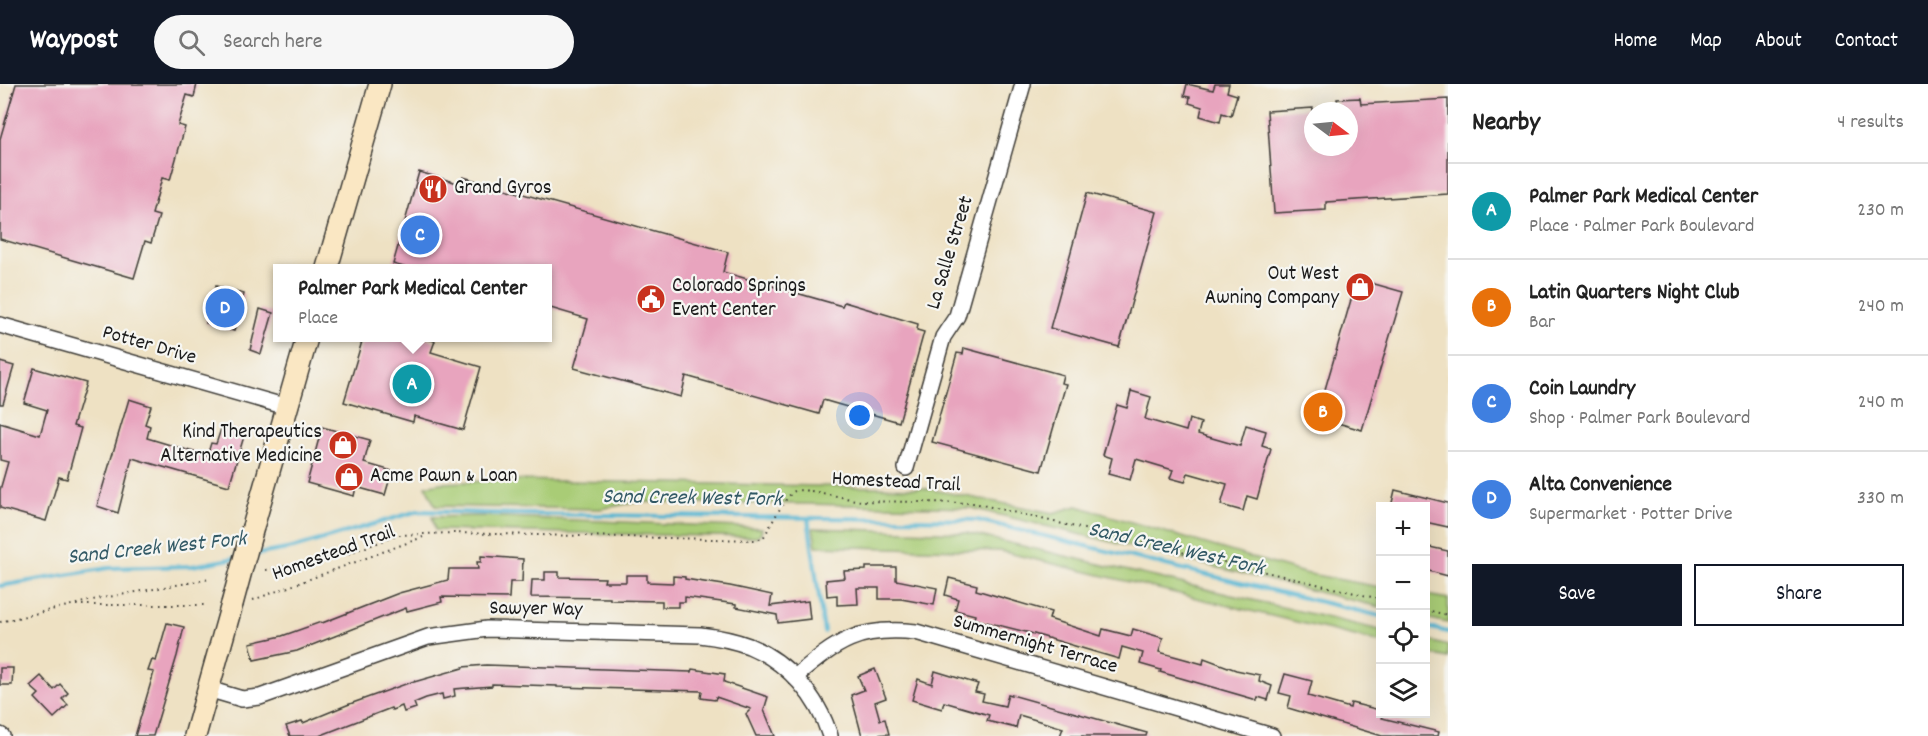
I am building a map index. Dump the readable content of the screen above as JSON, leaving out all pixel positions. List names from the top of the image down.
{
  "streets": {
    "street": [
      "La Salle Street",
      "Potter Drive",
      "Sawyer Way",
      "Summernight Terrace"
    ],
    "path": ["Homestead Trail"]
  },
  "crossings": [
    ["Sawyer Way", "Summernight Terrace"]
  ],
  "water": ["Sand Creek West Fork"],
  "places": {
    "restaurant": ["Grand Gyros"],
    "shop": ["Out West Awning Company", "Kind Therapeutics Alternative Medicine", "Acme Pawn & Loan"],
    "public building": ["Colorado Springs Event Center"]
  },
  "north": "right",
  "page": {
    "header": "Waypost",
    "search": "Search here",
    "nav": [
      "Home",
      "Map",
      "About",
      "Contact"
    ],
    "heading": ["Nearby", "4 results"],
    "list": [
      {
        "mark": "A",
        "name": "Palmer Park Medical Center",
        "note": "Place · Palmer Park Boulevard",
        "value": "230 m"
      },
      {
        "mark": "B",
        "name": "Latin Quarters Night Club",
        "note": "Bar",
        "value": "240 m"
      },
      {
        "mark": "C",
        "name": "Coin Laundry",
        "note": "Shop · Palmer Park Boulevard",
        "value": "240 m"
      },
      {
        "mark": "D",
        "name": "Alta Convenience",
        "note": "Supermarket · Potter Drive",
        "value": "330 m"
      }
    ],
    "pins": [
      "C",
      "D",
      "A",
      "B"
    ],
    "popup": ["Palmer Park Medical Center", "Place"],
    "map_buttons": ["+", "−"],
    "buttons": ["Save", "Share"]
  }
}
